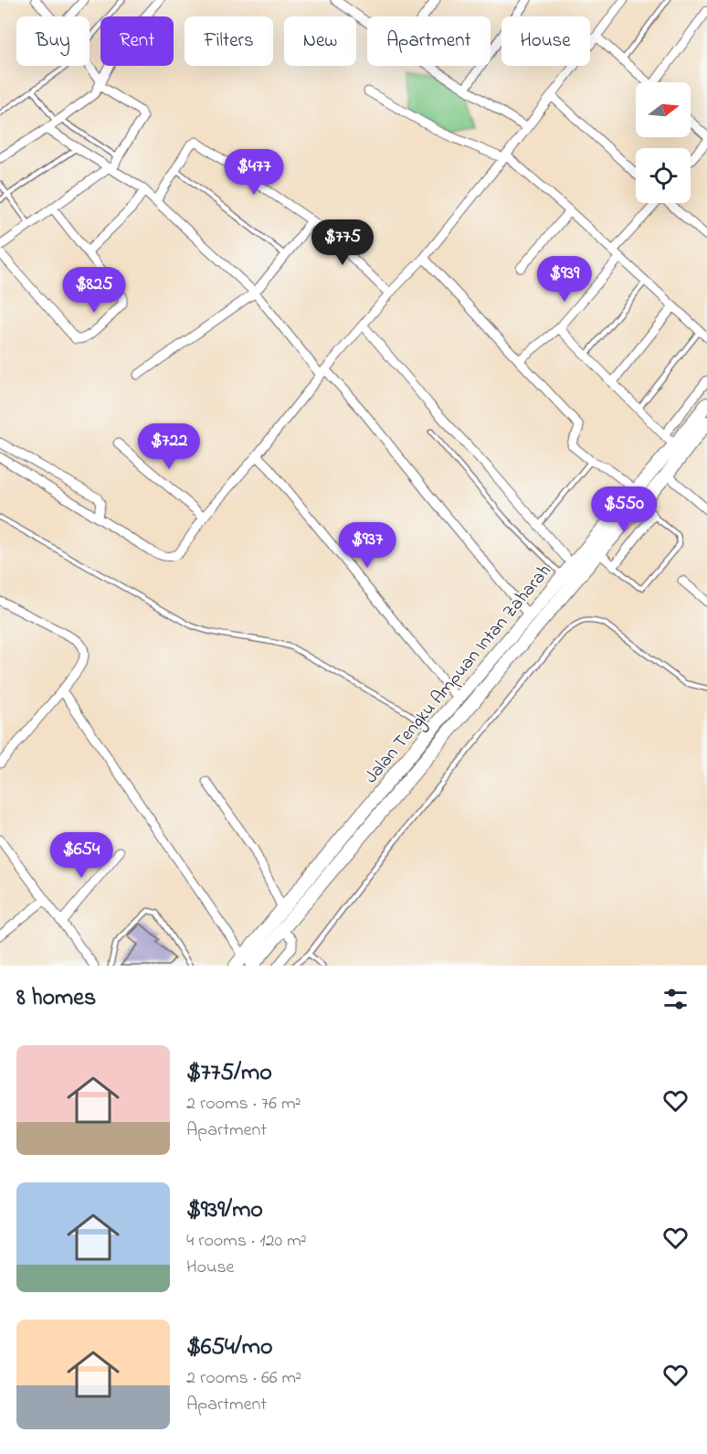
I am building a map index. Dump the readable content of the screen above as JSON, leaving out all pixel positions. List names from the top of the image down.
{
  "streets": {
    "main road": ["Jalan Tengku Ampuan Intan Zaharah"]
  },
  "north": "right",
  "page": {
    "chip": [
      "Buy",
      "Rent",
      "Filters",
      "New",
      "Apartment",
      "House"
    ],
    "price": [
      "$477",
      "$775",
      "$939",
      "$825",
      "$722",
      "$550",
      "$937",
      "$654"
    ],
    "heading": "8 homes",
    "list": [
      {
        "name": "$775/mo",
        "note": "2 rooms · 76 m² · Apartment"
      },
      {
        "name": "$939/mo",
        "note": "4 rooms · 120 m² · House"
      },
      {
        "name": "$654/mo",
        "note": "2 rooms · 66 m² · Apartment"
      }
    ]
  }
}
